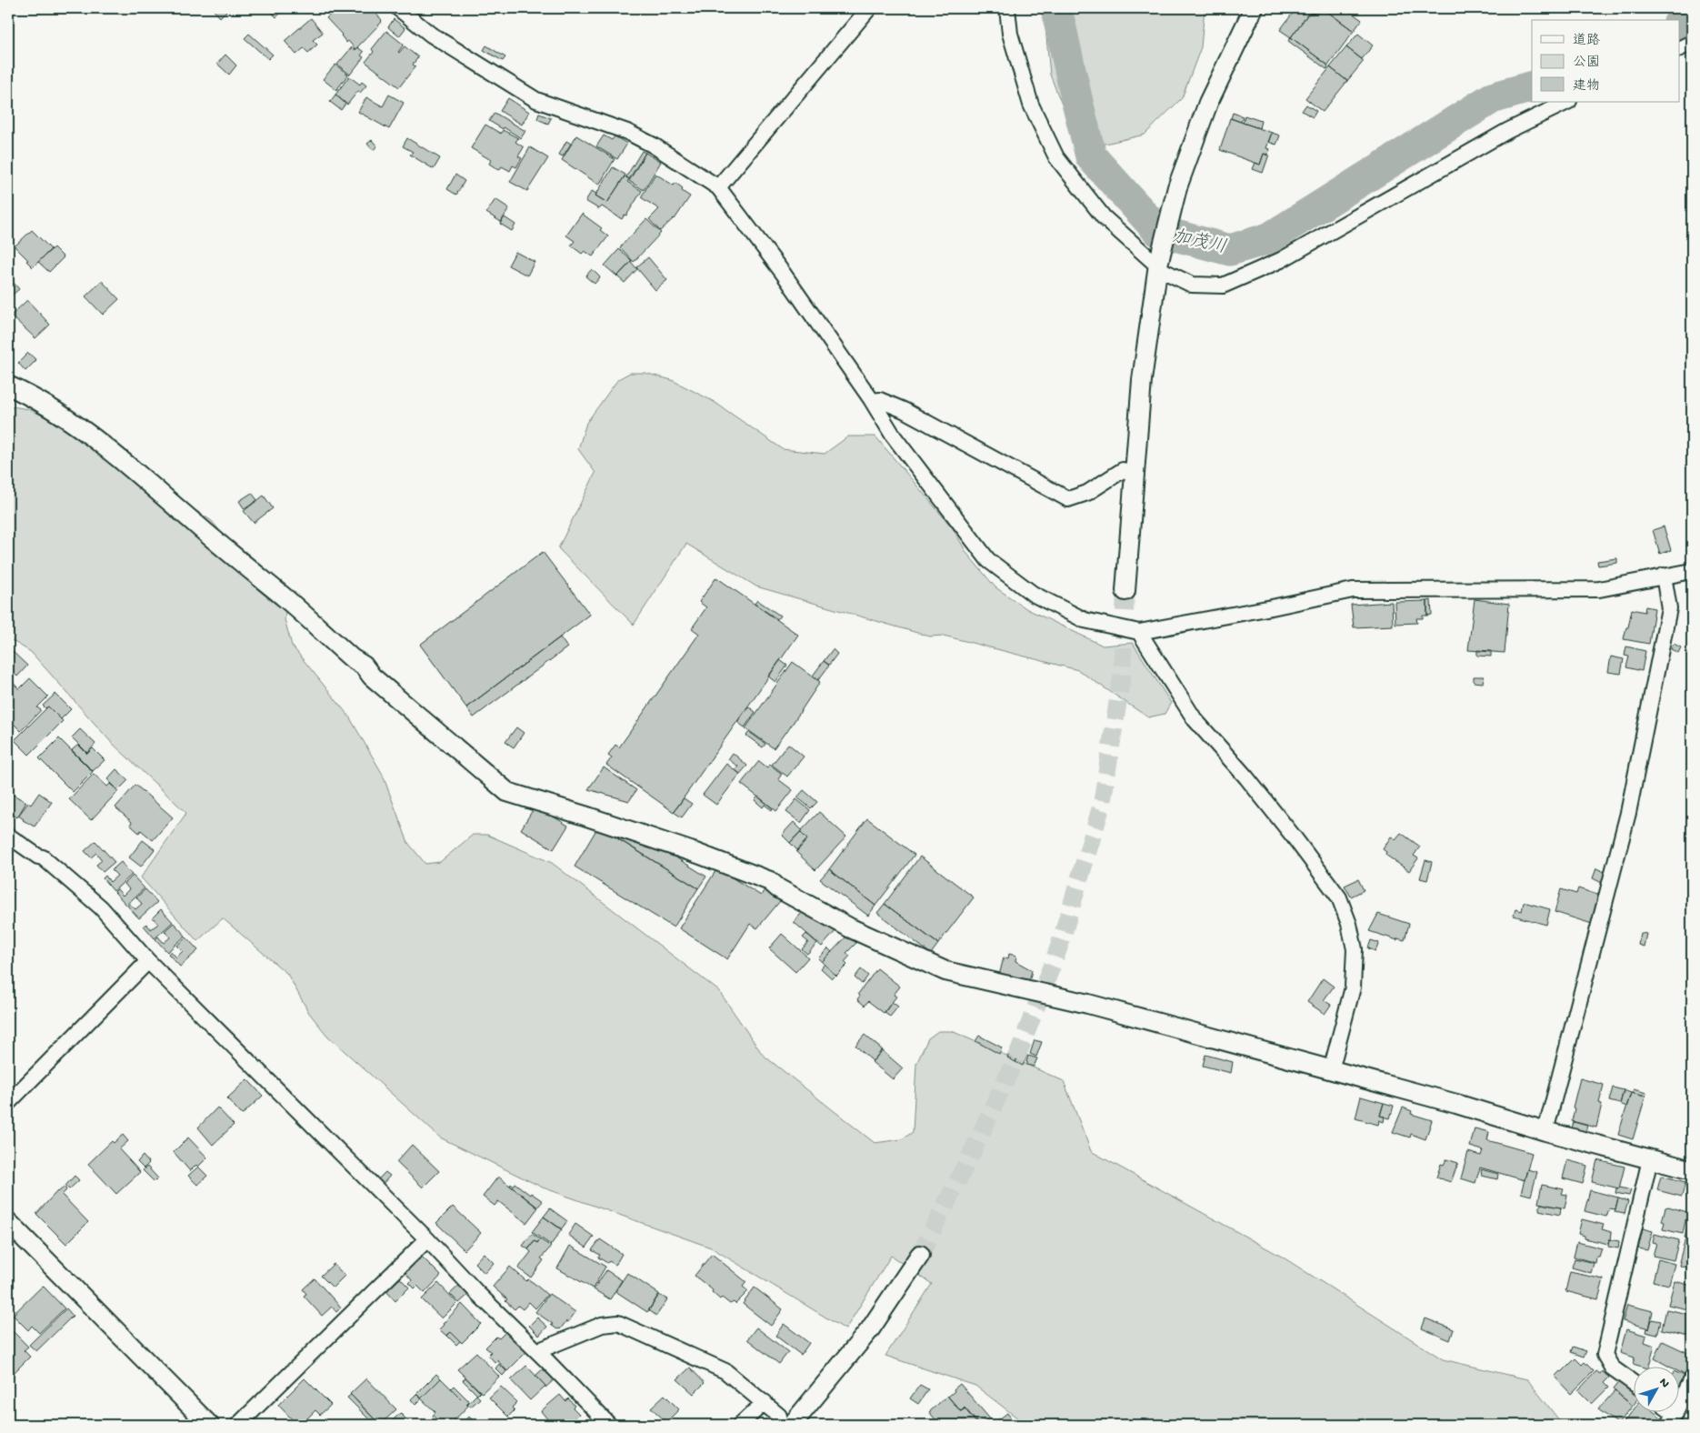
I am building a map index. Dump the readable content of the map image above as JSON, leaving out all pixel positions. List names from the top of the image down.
{
  "water": ["加茂川"],
  "legend": ["道路", "公園", "建物"],
  "north": "top right"
}
